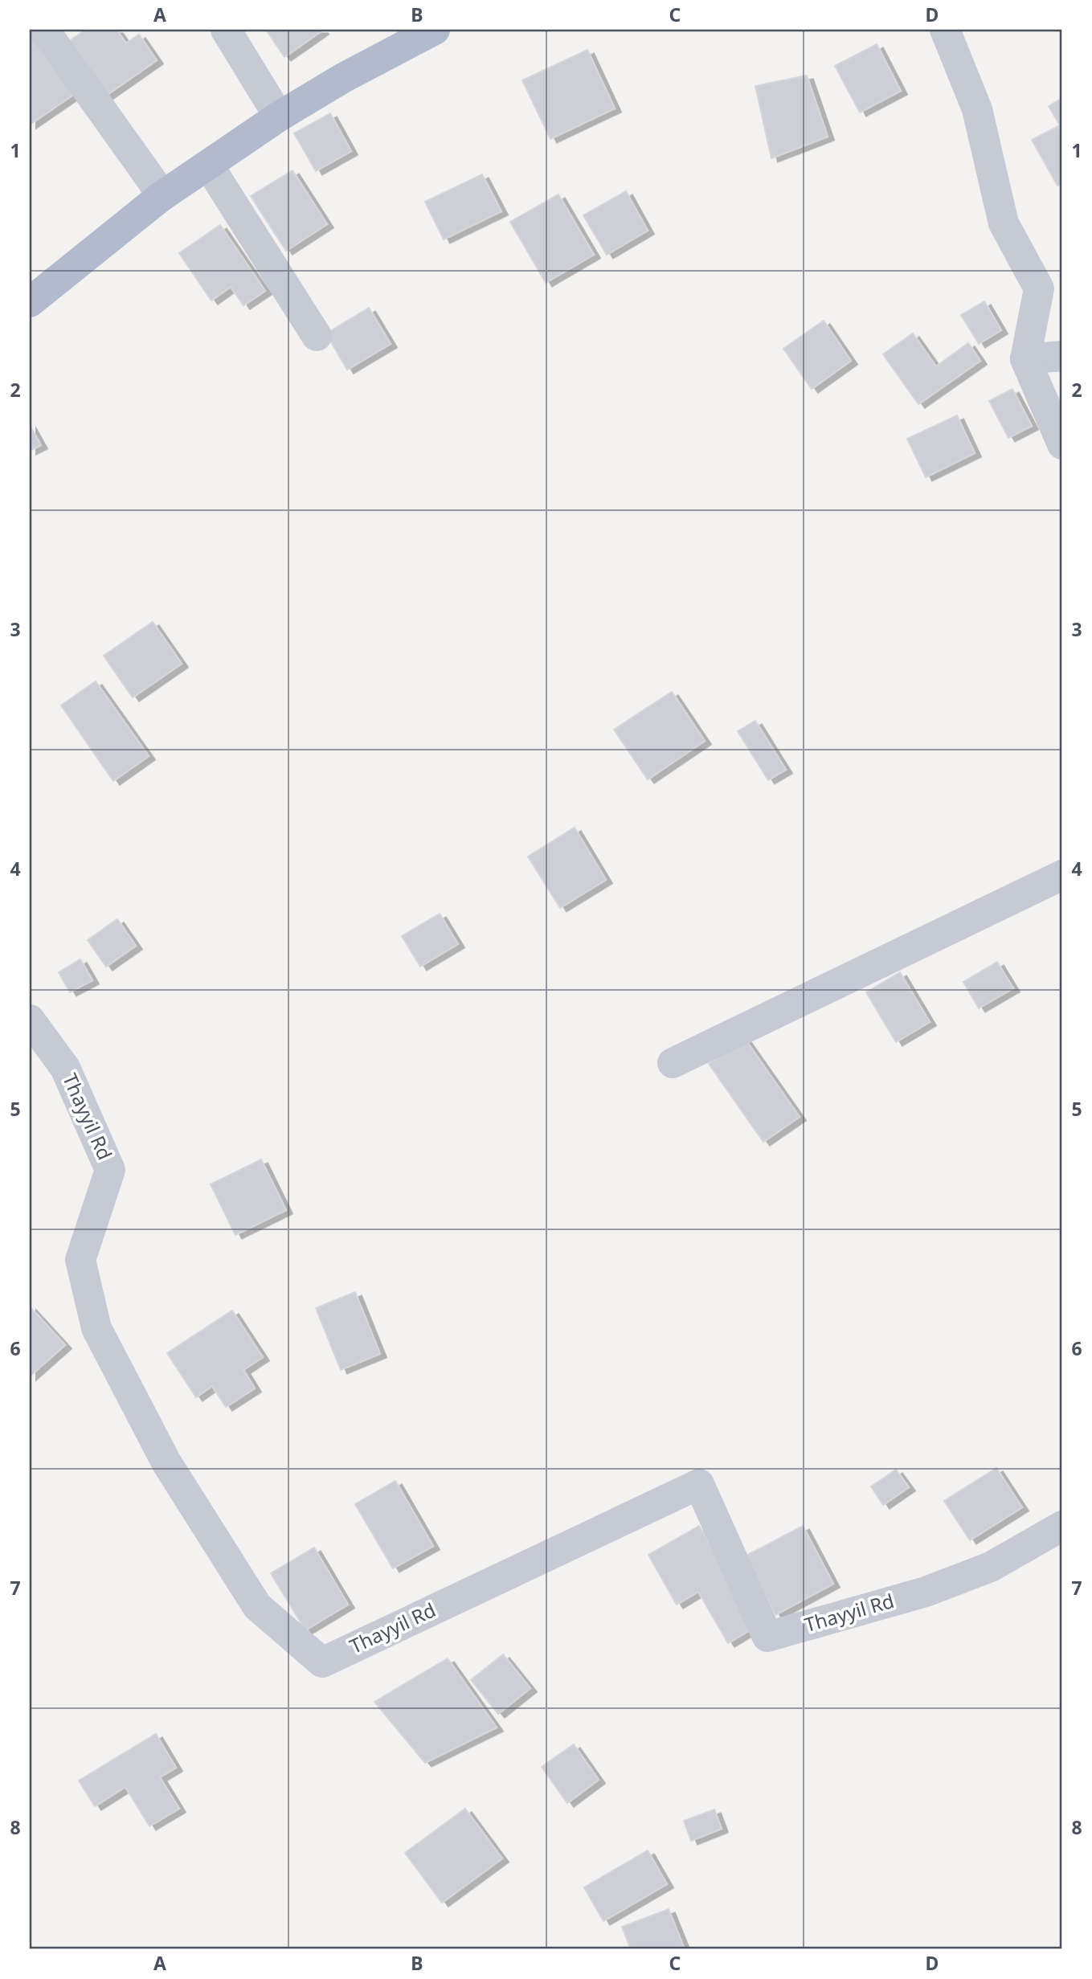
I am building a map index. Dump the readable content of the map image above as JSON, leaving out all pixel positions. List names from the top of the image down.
{
  "streets": {
    "street": ["Thayyil Rd"]
  },
  "grid": {
    "columns": [
      "A",
      "B",
      "C",
      "D"
    ],
    "rows": [
      "1",
      "2",
      "3",
      "4",
      "5",
      "6",
      "7",
      "8"
    ]
  }
}
